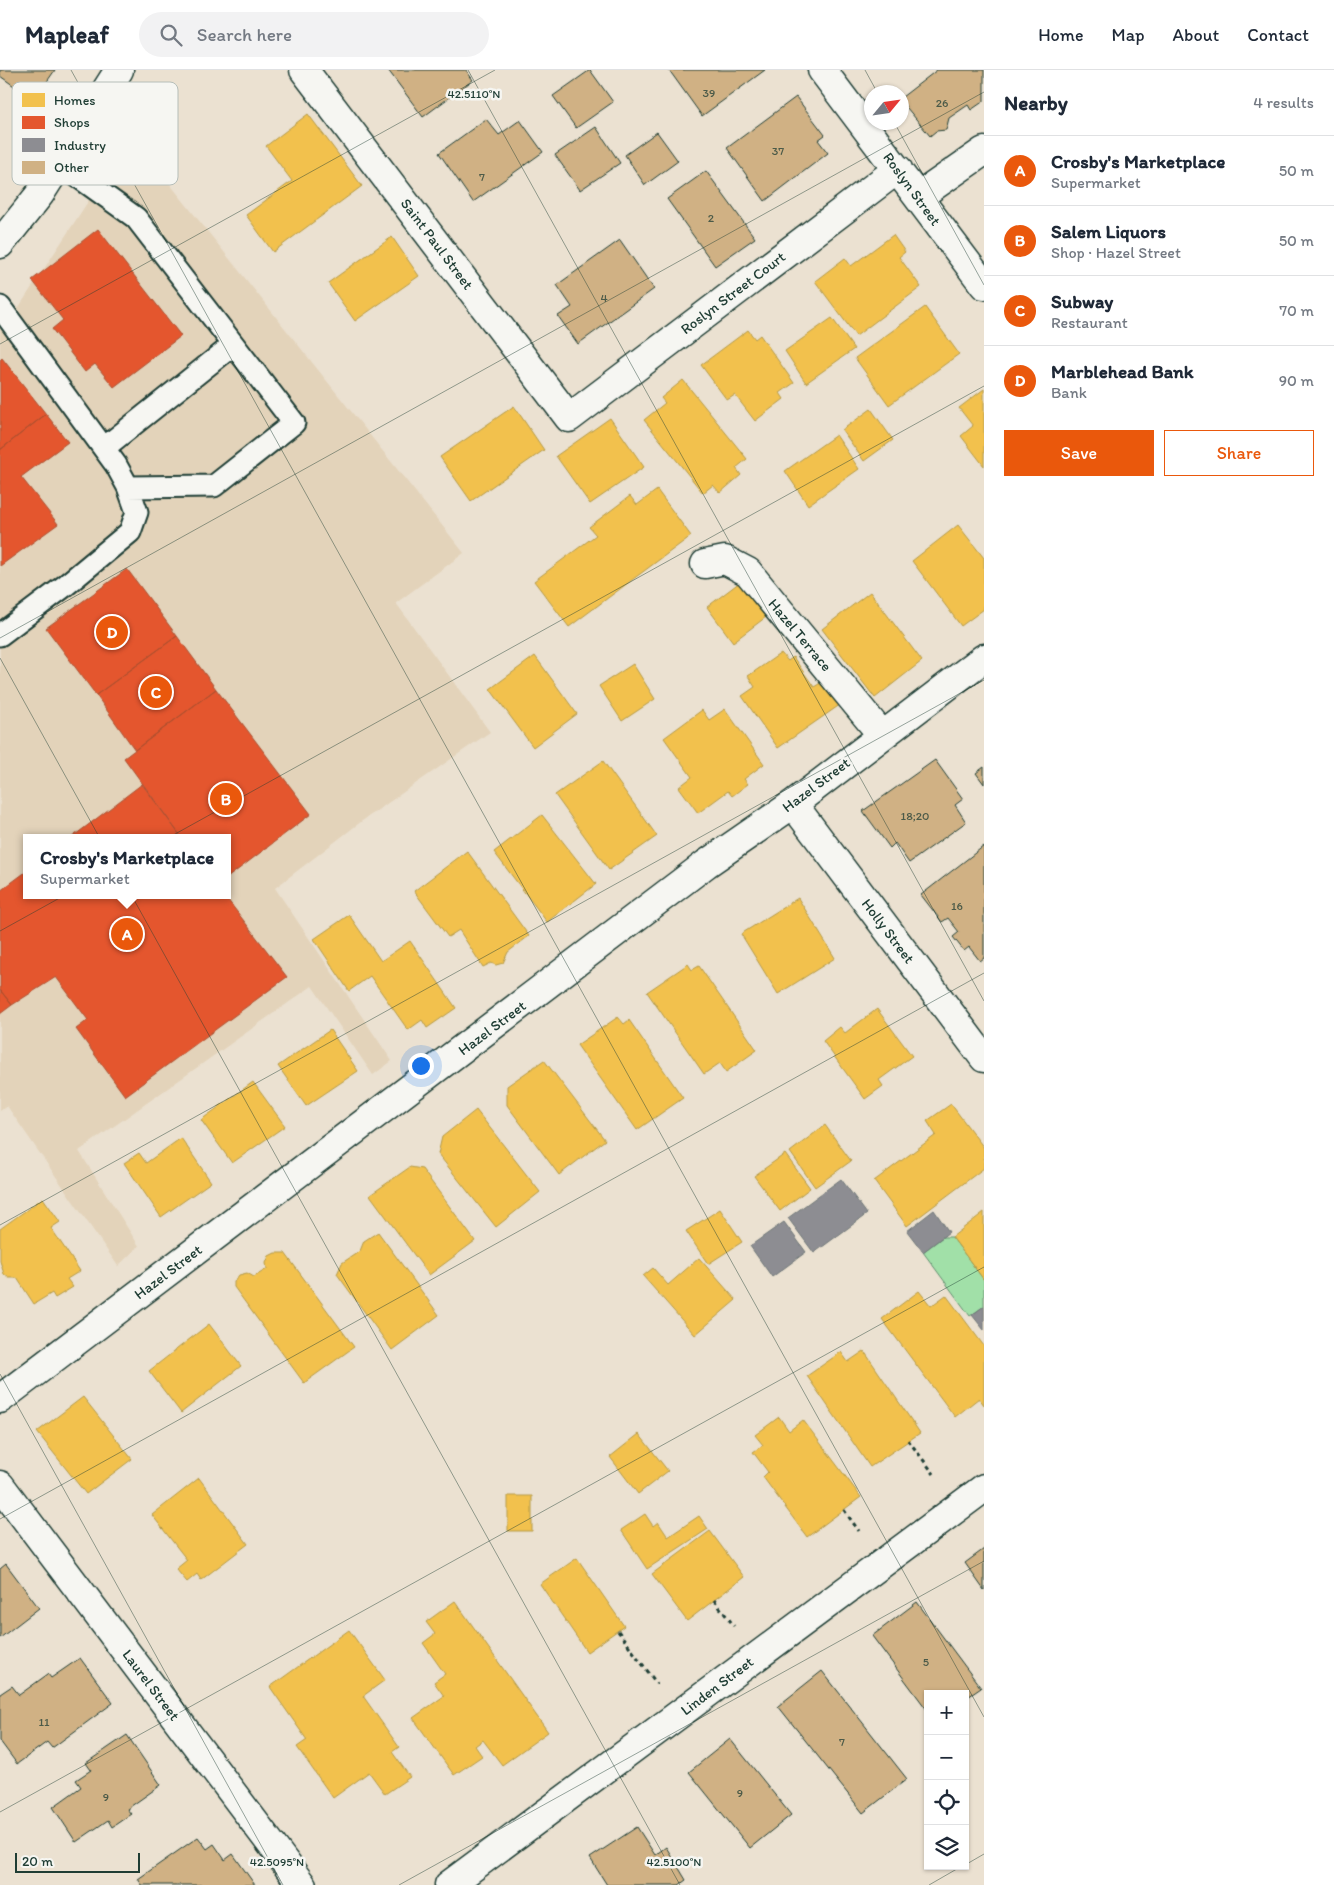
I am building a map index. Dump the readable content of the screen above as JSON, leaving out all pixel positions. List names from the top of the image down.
{
  "streets": {
    "street": [
      "Roslyn Street",
      "Saint Paul Street",
      "Roslyn Street Court",
      "Hazel Terrace",
      "Hazel Street",
      "Holly Street",
      "Laurel Street",
      "Linden Street"
    ]
  },
  "crossings": [
    ["Roslyn Street", "Roslyn Street Court"],
    ["Saint Paul Street", "Roslyn Street Court"],
    ["Hazel Terrace", "Hazel Street"],
    ["Hazel Street", "Holly Street"]
  ],
  "house_numbers": [
    "39",
    "26",
    "37",
    "7",
    "2",
    "4",
    "18;20",
    "16",
    "5",
    "11",
    "7",
    "9",
    "9"
  ],
  "legend": [
    "Homes",
    "Shops",
    "Industry",
    "Other"
  ],
  "scale_bar": "20 m",
  "north": "top right",
  "page": {
    "header": "Mapleaf",
    "search": "Search here",
    "nav": [
      "Home",
      "Map",
      "About",
      "Contact"
    ],
    "heading": ["Nearby", "4 results"],
    "list": [
      {
        "mark": "A",
        "name": "Crosby's Marketplace",
        "note": "Supermarket",
        "value": "50 m"
      },
      {
        "mark": "B",
        "name": "Salem Liquors",
        "note": "Shop · Hazel Street",
        "value": "50 m"
      },
      {
        "mark": "C",
        "name": "Subway",
        "note": "Restaurant",
        "value": "70 m"
      },
      {
        "mark": "D",
        "name": "Marblehead Bank",
        "note": "Bank",
        "value": "90 m"
      }
    ],
    "buttons": ["Save", "Share"],
    "pins": [
      "D",
      "C",
      "B",
      "A"
    ],
    "popup": ["Crosby's Marketplace", "Supermarket"],
    "map_buttons": ["+", "−"],
    "scale": "20 m"
  },
  "coordinates": ["42.5110°N", "42.5095°N", "42.5100°N"]
}
